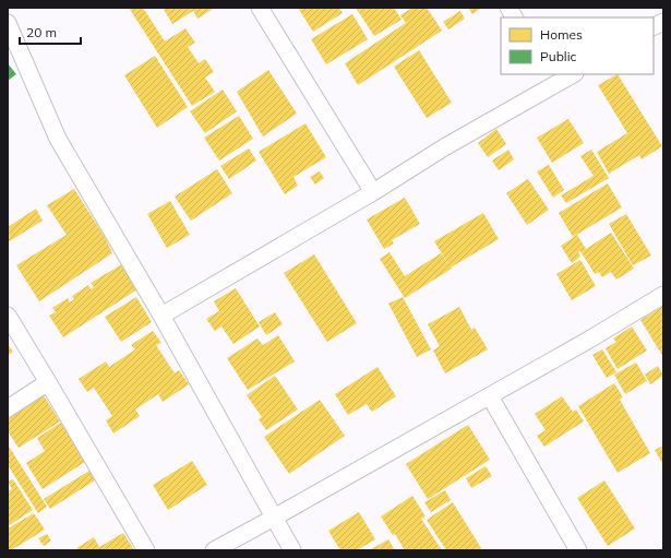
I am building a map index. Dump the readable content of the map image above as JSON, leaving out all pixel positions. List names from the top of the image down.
{
  "legend": ["Homes", "Public"],
  "scale_bar": "20 m"
}
